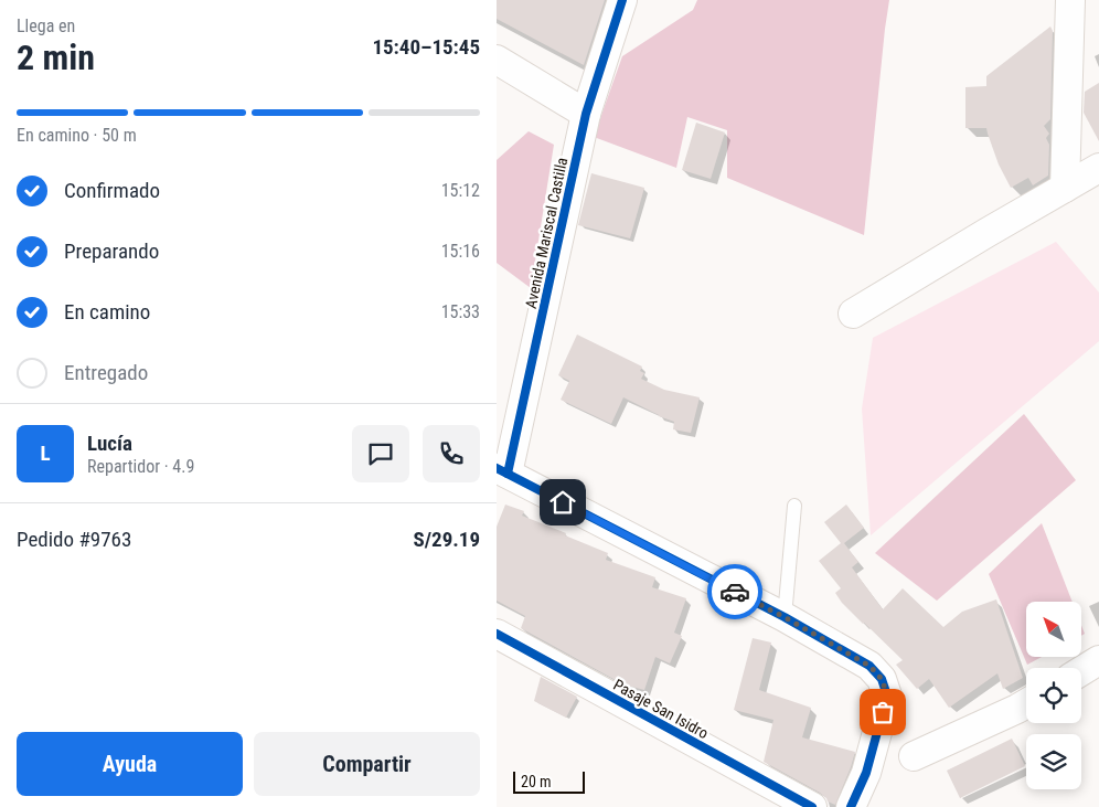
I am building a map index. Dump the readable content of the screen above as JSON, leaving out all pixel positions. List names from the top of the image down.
{
  "streets": {
    "street": ["Avenida Mariscal Castilla", "Pasaje San Isidro"]
  },
  "scale_bar": "20 m",
  "north": "top left",
  "page": {
    "heading": ["2 min", "Llega en", "15:40–15:45"],
    "panel": [
      "Lucía",
      "Repartidor · 4.9",
      "Pedido #9763",
      "S/29.19"
    ],
    "bar": "En camino · 50 m",
    "list": [
      ["Confirmado", "15:12"],
      ["Preparando", "15:16"],
      ["En camino", "15:33"],
      "Entregado"
    ],
    "round": "L",
    "buttons": ["Ayuda", "Compartir"],
    "scale": "20 m"
  }
}
